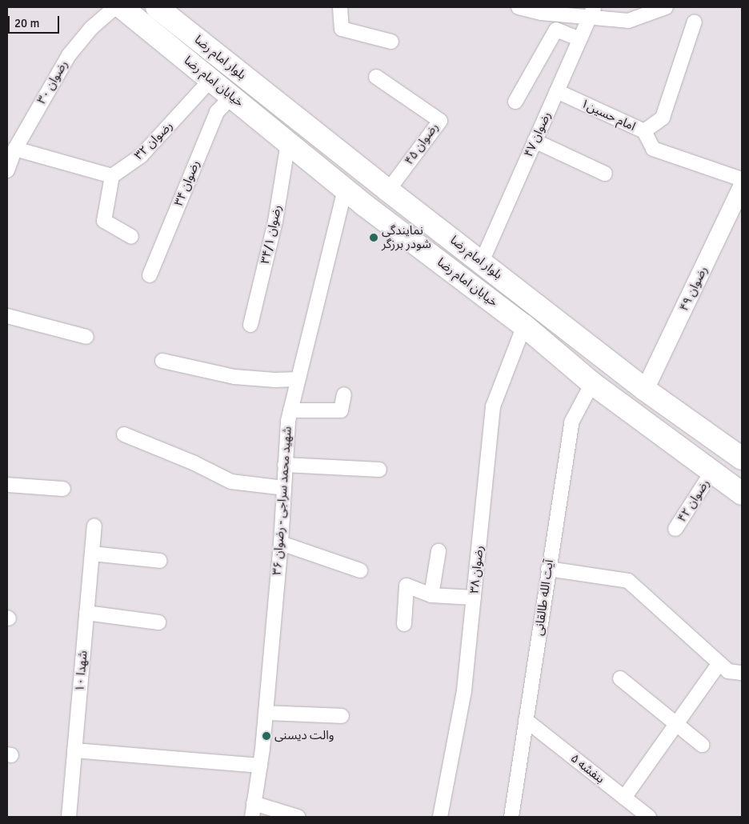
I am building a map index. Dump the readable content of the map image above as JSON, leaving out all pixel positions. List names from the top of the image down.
{
  "streets": {
    "main road": ["بلوار امام رضا", "خیابان امام رضا"],
    "street": [
      "رضوان ۳۰",
      "امام حسین۱",
      "رضوان ۴۷",
      "رضوان ۳۲",
      "رضوان ۴۵",
      "رضوان ۳۴",
      "رضوان ۳۴/۱",
      "رضوان ۴۹",
      "شهید محمد سراجی - رضوان ۳۶",
      "رضوان ۴۲",
      "رضوان ۳۸",
      "آیت الله طالقانی",
      "شهدا ۱۰",
      "بنفشه ۵"
    ]
  },
  "crossings": [
    ["بلوار امام رضا", "رضوان ۴۷"],
    ["بلوار امام رضا", "رضوان ۴۵"],
    ["بلوار امام رضا", "رضوان ۴۹"],
    ["خیابان امام رضا", "رضوان ۳۲"],
    ["خیابان امام رضا", "رضوان ۳۴"],
    ["خیابان امام رضا", "رضوان ۳۴/۱"],
    ["خیابان امام رضا", "شهید محمد سراجی - رضوان ۳۶"],
    ["خیابان امام رضا", "رضوان ۴۲"],
    ["خیابان امام رضا", "رضوان ۳۸"],
    ["خیابان امام رضا", "آیت الله طالقانی"],
    ["امام حسین۱", "رضوان ۴۷"],
    ["آیت الله طالقانی", "بنفشه ۵"]
  ],
  "places": ["نمایندگی شودر برزگر", "والت دیسنی"],
  "scale_bar": "20 m"
}
